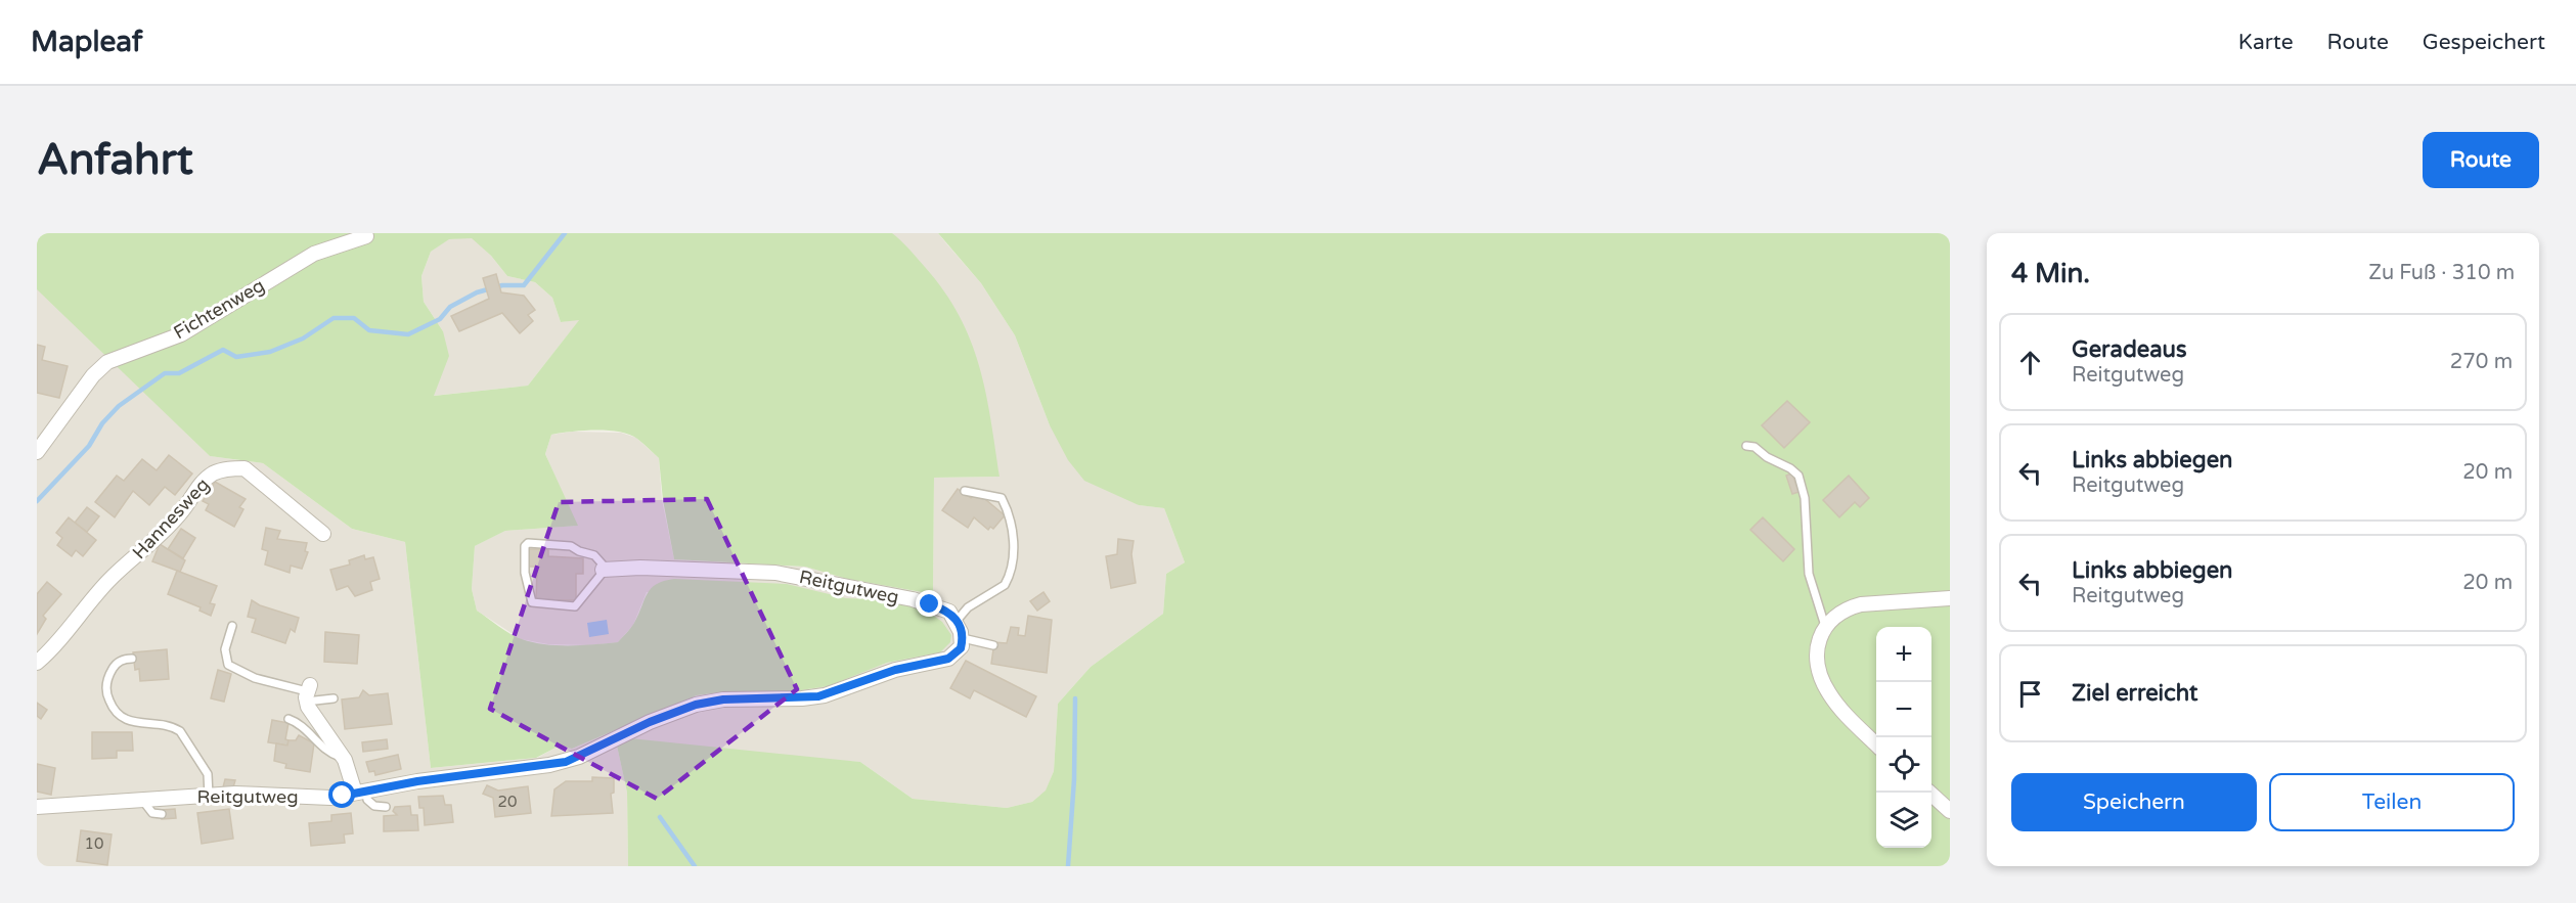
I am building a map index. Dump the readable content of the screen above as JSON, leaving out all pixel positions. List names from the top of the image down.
{
  "streets": {
    "street": ["Fichtenweg", "Hannesweg", "Reitgutweg"]
  },
  "house_numbers": ["20", "10"],
  "page": {
    "header": "Mapleaf",
    "nav": ["Karte", "Route", "Gespeichert"],
    "buttons": [
      "Route",
      ["Speichern", "Teilen"]
    ],
    "title": "Anfahrt",
    "heading": ["4 Min.", "Zu Fuß · 310 m"],
    "list": [
      ["Geradeaus", "Reitgutweg", "270 m"],
      ["Links abbiegen", "Reitgutweg", "20 m"],
      ["Links abbiegen", "Reitgutweg", "20 m"],
      "Ziel erreicht"
    ],
    "map_buttons": ["+", "−"]
  }
}
